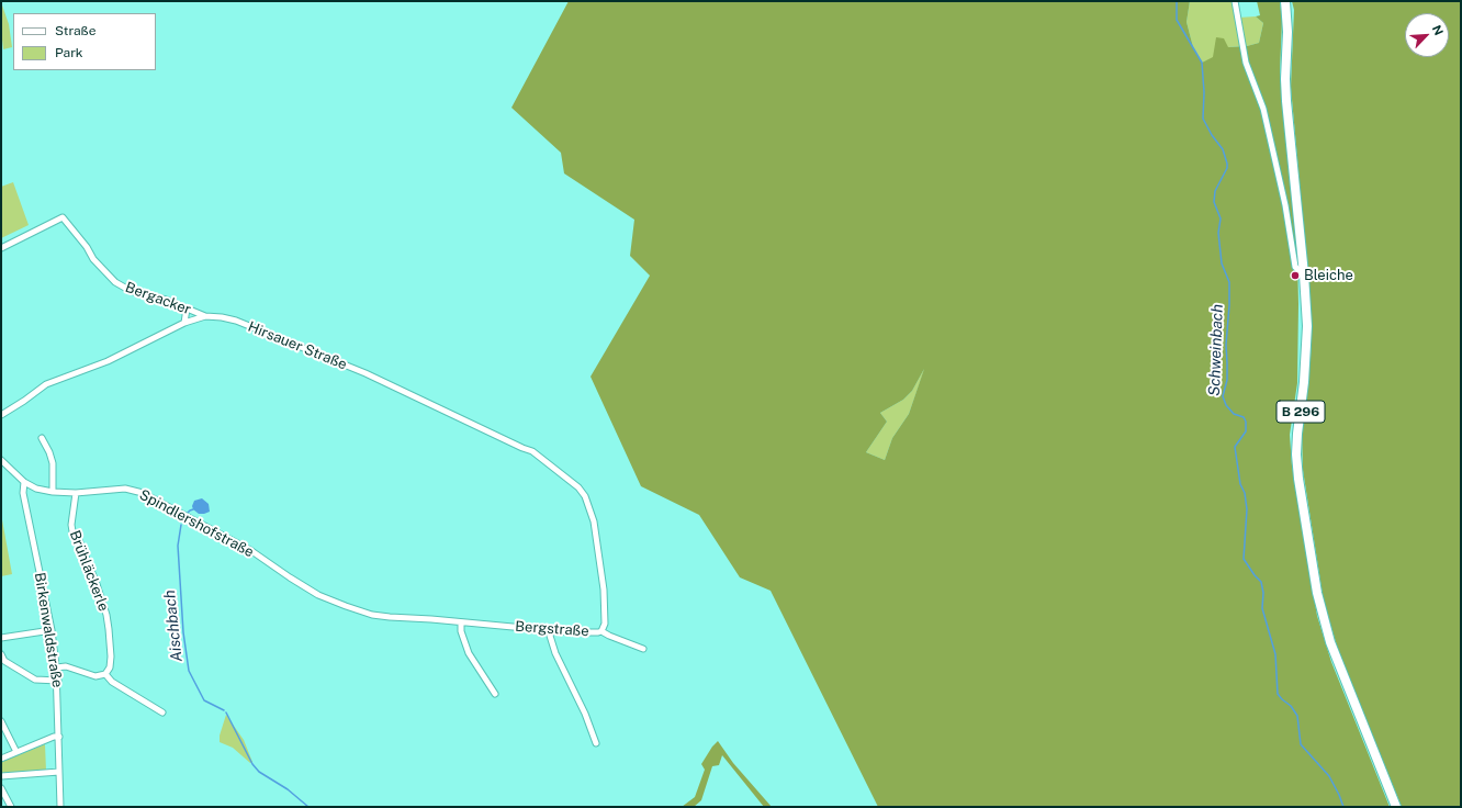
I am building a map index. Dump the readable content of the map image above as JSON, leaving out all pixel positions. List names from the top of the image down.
{
  "streets": {
    "main road": ["B 296"],
    "street": [
      "Bergacker",
      "Hirsauer Straße",
      "Spindlershofstraße",
      "Brühläckerle",
      "Bergstraße",
      "Birkenwaldstraße"
    ]
  },
  "crossings": [
    ["Bergacker", "Hirsauer Straße"],
    ["Hirsauer Straße", "Bergstraße"],
    ["Spindlershofstraße", "Brühläckerle"],
    ["Spindlershofstraße", "Bergstraße"],
    ["Spindlershofstraße", "Birkenwaldstraße"]
  ],
  "water": ["Schweinbach", "Aischbach"],
  "places": ["Bleiche"],
  "legend": ["Straße", "Park"],
  "north": "top right"
}
